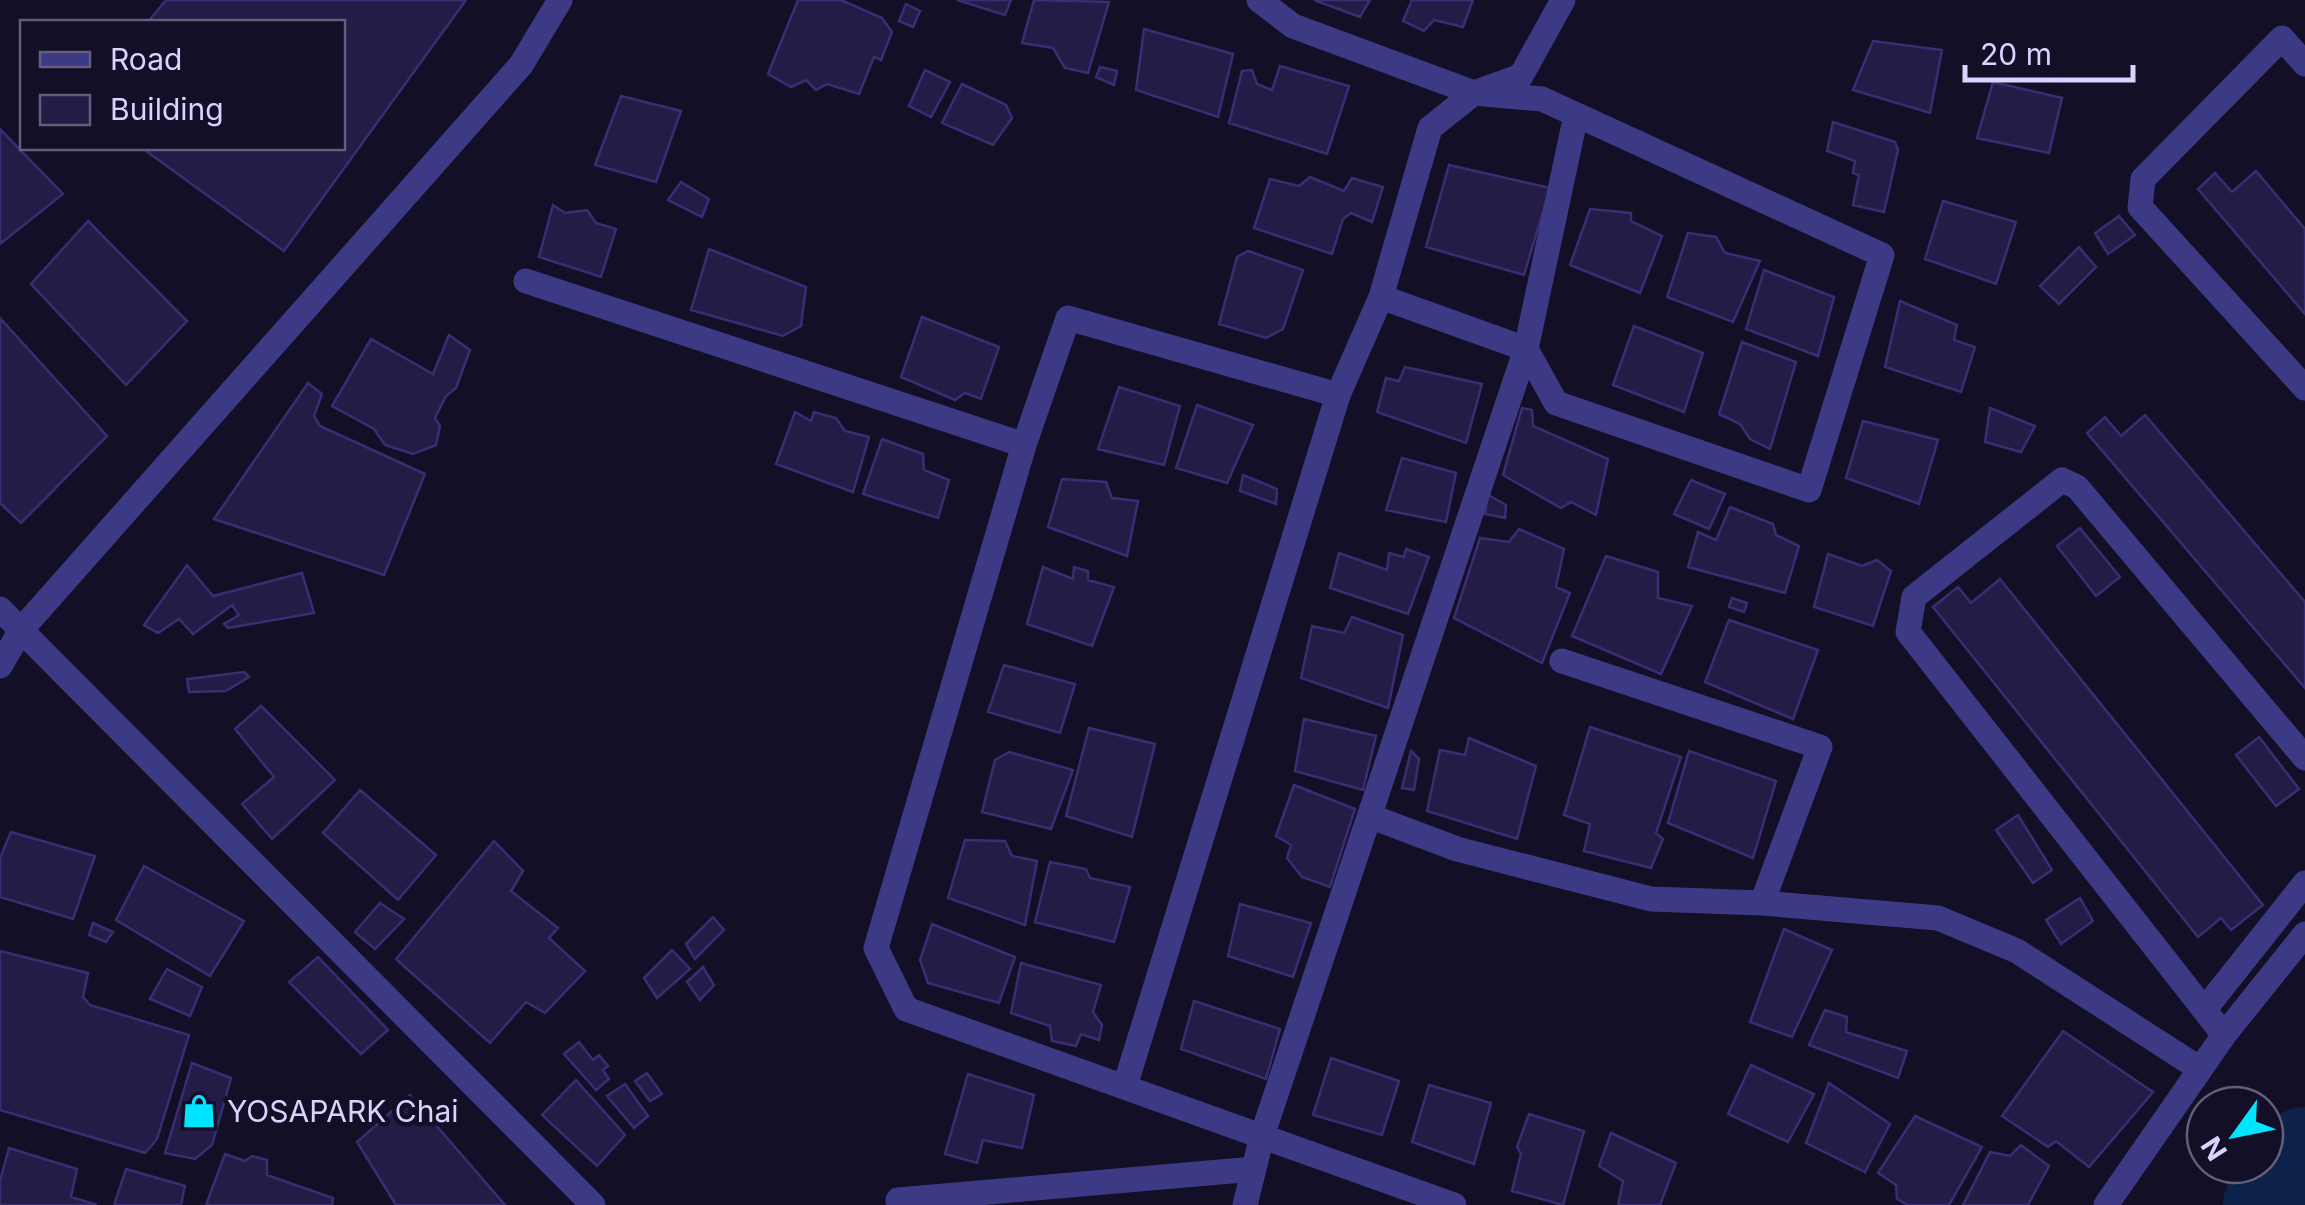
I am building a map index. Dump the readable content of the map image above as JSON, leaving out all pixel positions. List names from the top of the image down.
{
  "places": {
    "shop": ["YOSAPARK Chai"]
  },
  "legend": ["Road", "Building"],
  "scale_bar": "20 m",
  "north": "bottom left"
}
